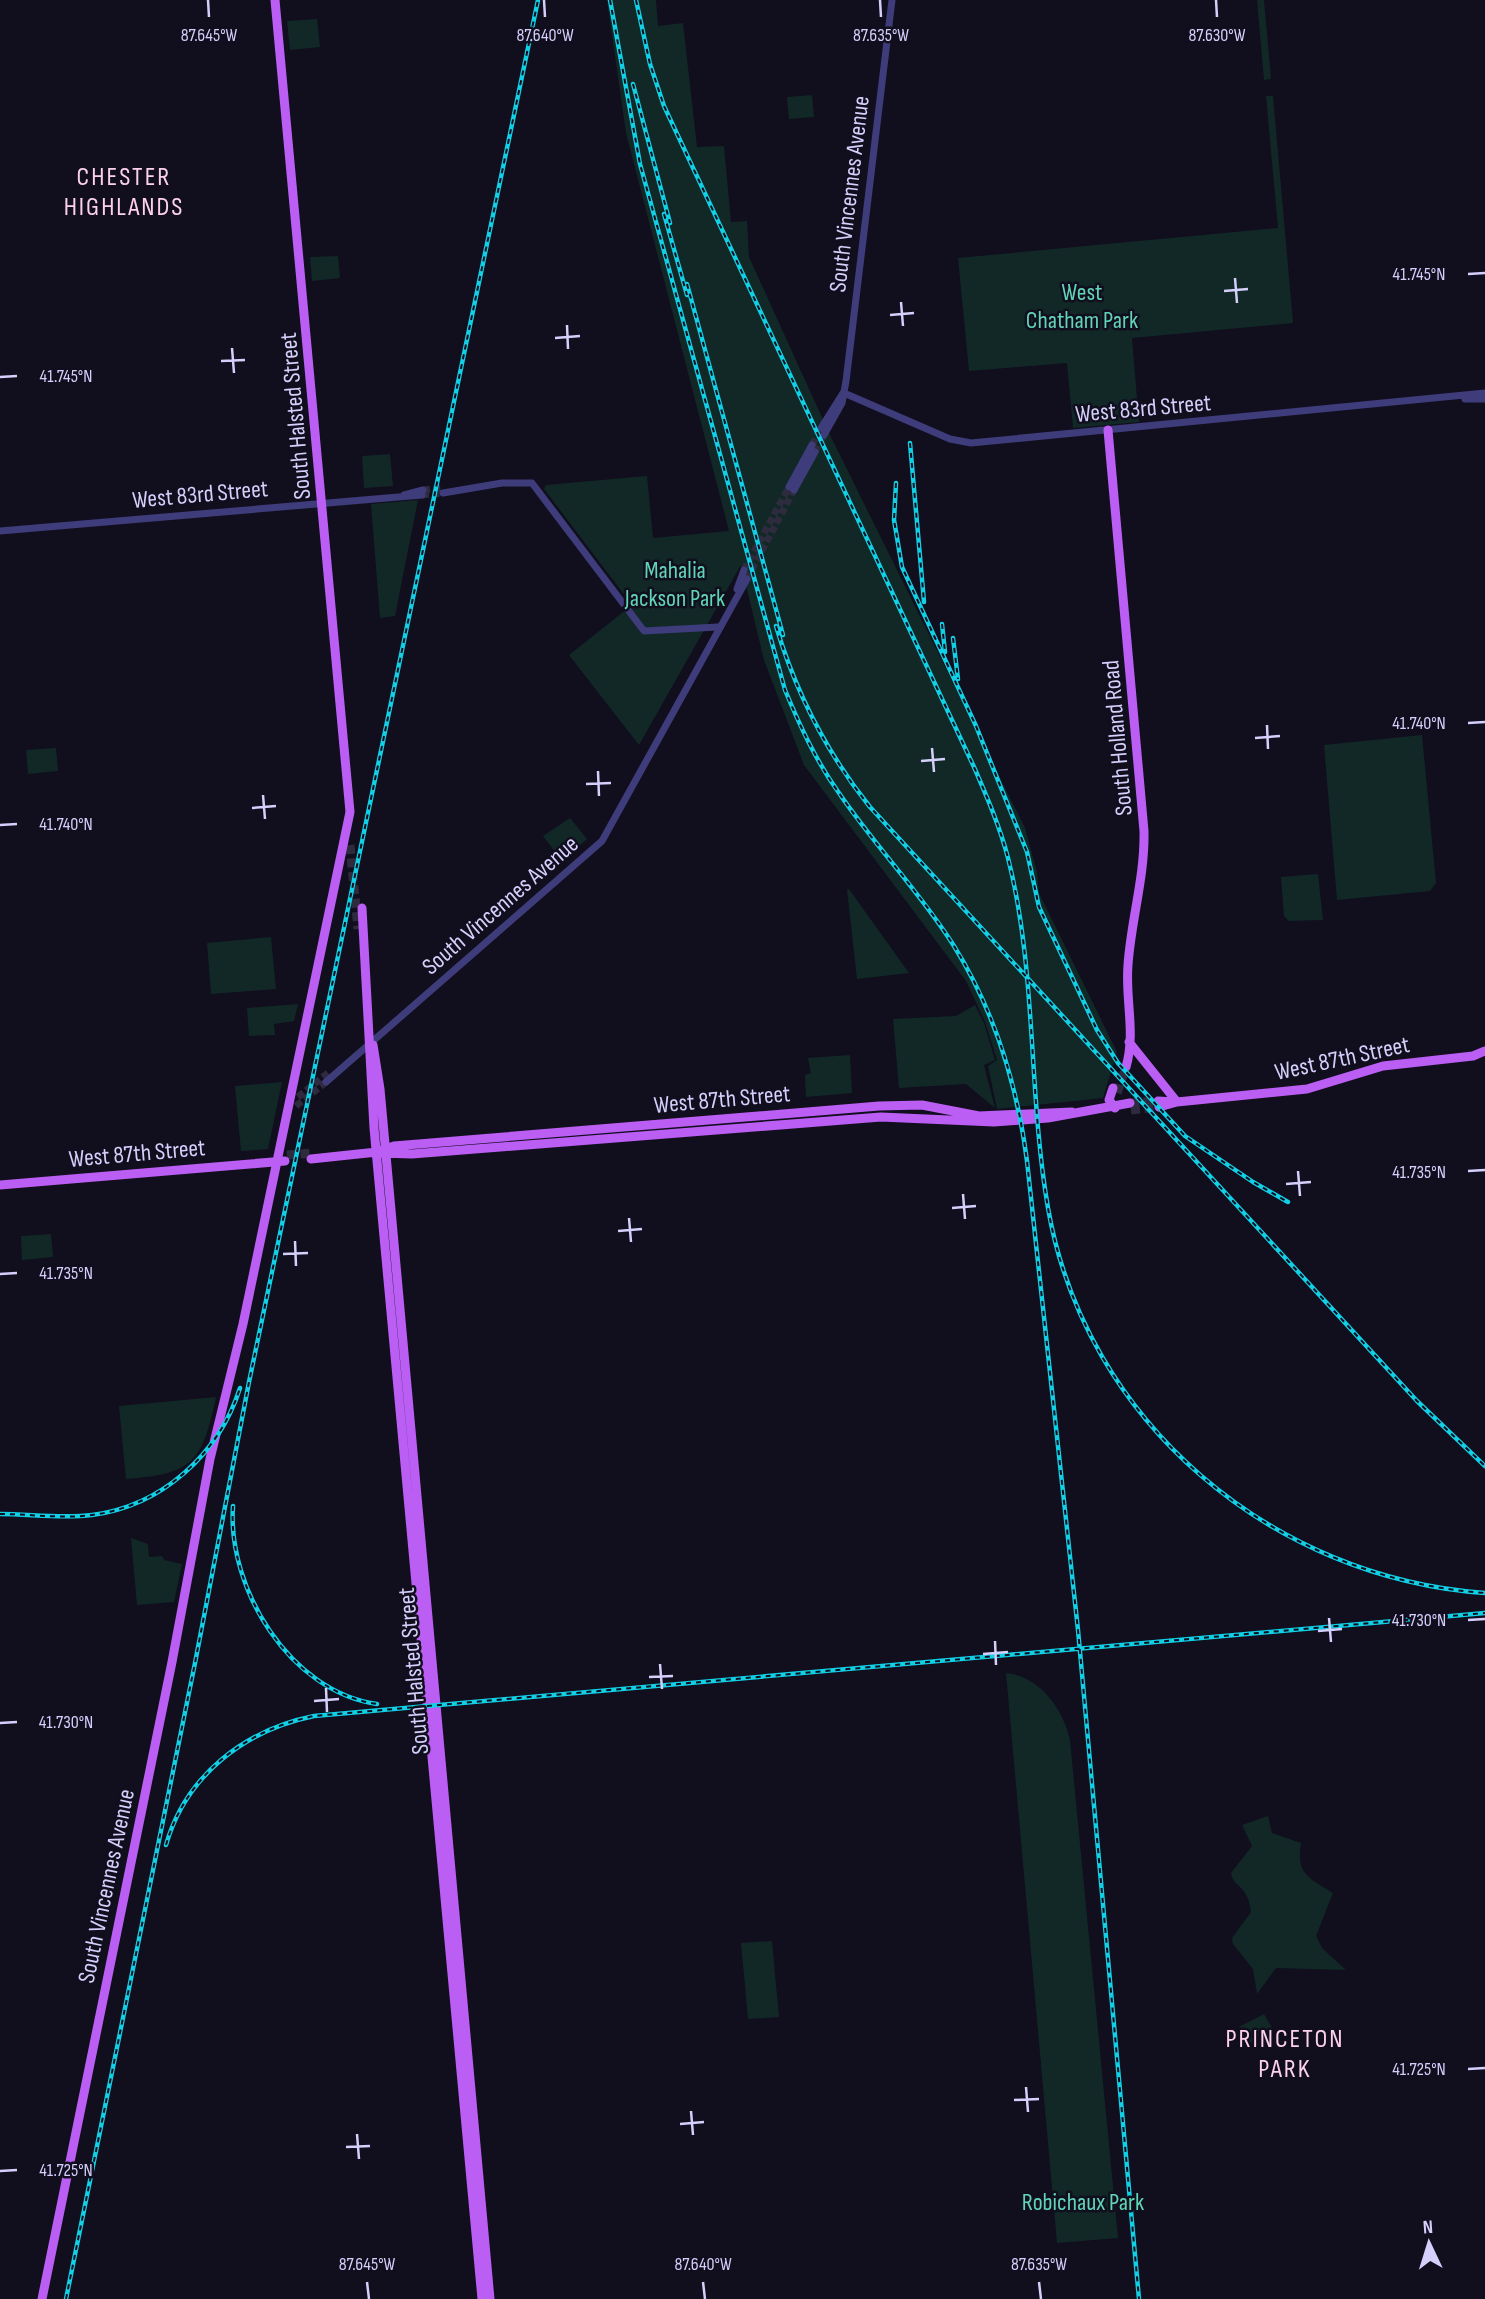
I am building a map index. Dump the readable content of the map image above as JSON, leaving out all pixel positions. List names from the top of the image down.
{
  "streets": {
    "main road": [
      "South Vincennes Avenue",
      "South Halsted Street",
      "South Holland Road",
      "West 87th Street"
    ],
    "street": ["West 83rd Street"]
  },
  "crossings": [
    ["South Vincennes Avenue", "West 83rd Street"],
    ["South Vincennes Avenue", "South Halsted Street"],
    ["South Vincennes Avenue", "West 87th Street"],
    ["West 83rd Street", "South Halsted Street"],
    ["West 83rd Street", "South Holland Road"],
    ["South Halsted Street", "West 87th Street"]
  ],
  "districts": ["CHESTER HIGHLANDS", "PRINCETON PARK"],
  "parks": ["West Chatham Park", "Mahalia Jackson Park", "Robichaux Park"],
  "north": "top",
  "coordinates": [
    "87.645°W",
    "87.640°W",
    "87.635°W",
    "87.630°W",
    "41.745°N",
    "41.740°N",
    "41.735°N",
    "41.730°N",
    "41.725°N"
  ]
}
